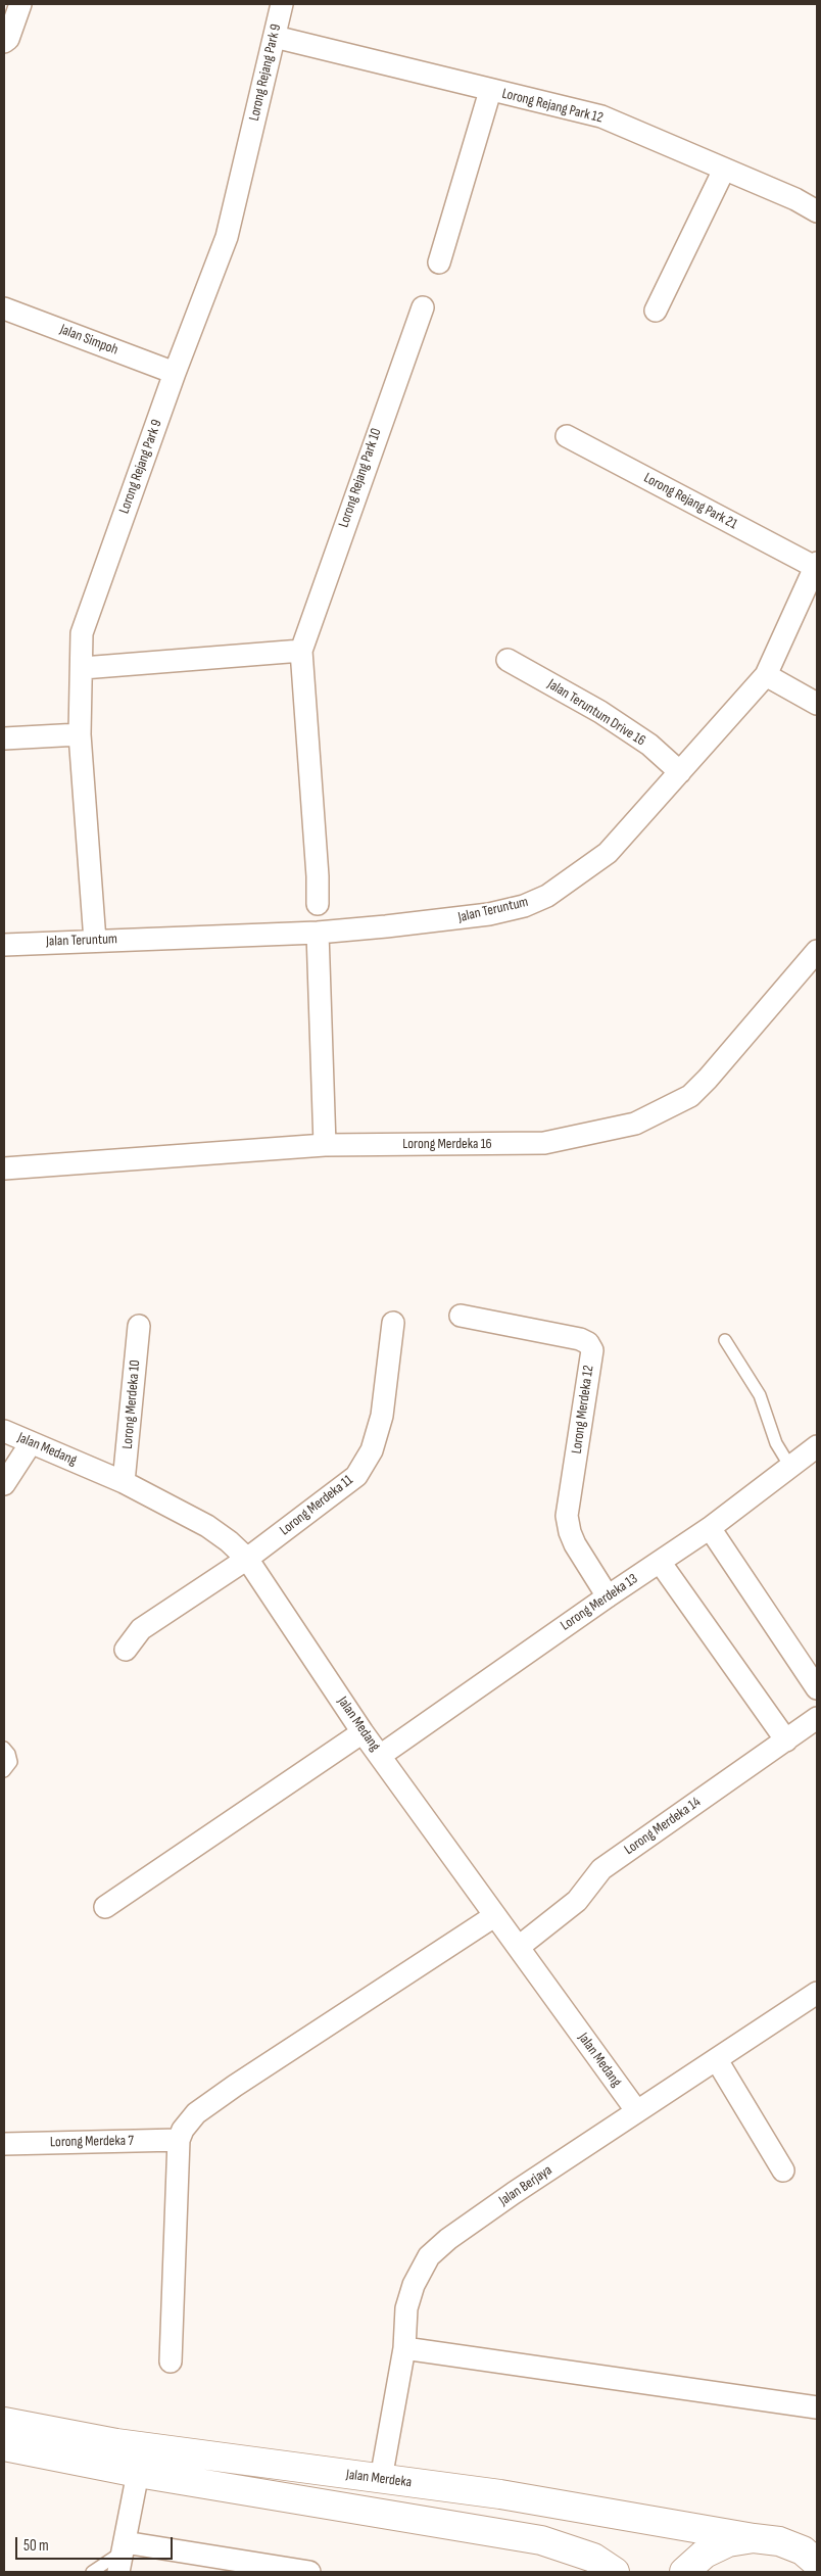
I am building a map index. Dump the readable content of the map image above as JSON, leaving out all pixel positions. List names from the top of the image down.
{
  "streets": {
    "main road": ["Jalan Merdeka"],
    "street": [
      "Lorong Rejang Park 9",
      "Lorong Rejang Park 12",
      "Jalan Simpoh",
      "Lorong Rejang Park 10",
      "Lorong Rejang Park 21",
      "Jalan Teruntum Drive 16",
      "Jalan Teruntum",
      "Lorong Merdeka 16",
      "Lorong Merdeka 10",
      "Lorong Merdeka 12",
      "Jalan Medang",
      "Lorong Merdeka 11",
      "Lorong Merdeka 13",
      "Lorong Merdeka 14",
      "Lorong Merdeka 7",
      "Jalan Berjaya"
    ]
  },
  "crossings": [
    ["Lorong Rejang Park 9", "Lorong Rejang Park 12"],
    ["Lorong Rejang Park 9", "Jalan Simpoh"],
    ["Lorong Rejang Park 9", "Jalan Teruntum"],
    ["Lorong Rejang Park 21", "Jalan Teruntum"],
    ["Jalan Teruntum Drive 16", "Jalan Teruntum"],
    ["Lorong Merdeka 10", "Jalan Medang"],
    ["Lorong Merdeka 12", "Lorong Merdeka 13"],
    ["Jalan Medang", "Lorong Merdeka 11"],
    ["Jalan Medang", "Lorong Merdeka 13"],
    ["Jalan Medang", "Lorong Merdeka 14"],
    ["Jalan Medang", "Jalan Berjaya"],
    ["Jalan Berjaya", "Jalan Merdeka"]
  ],
  "scale_bar": "50 m"
}
